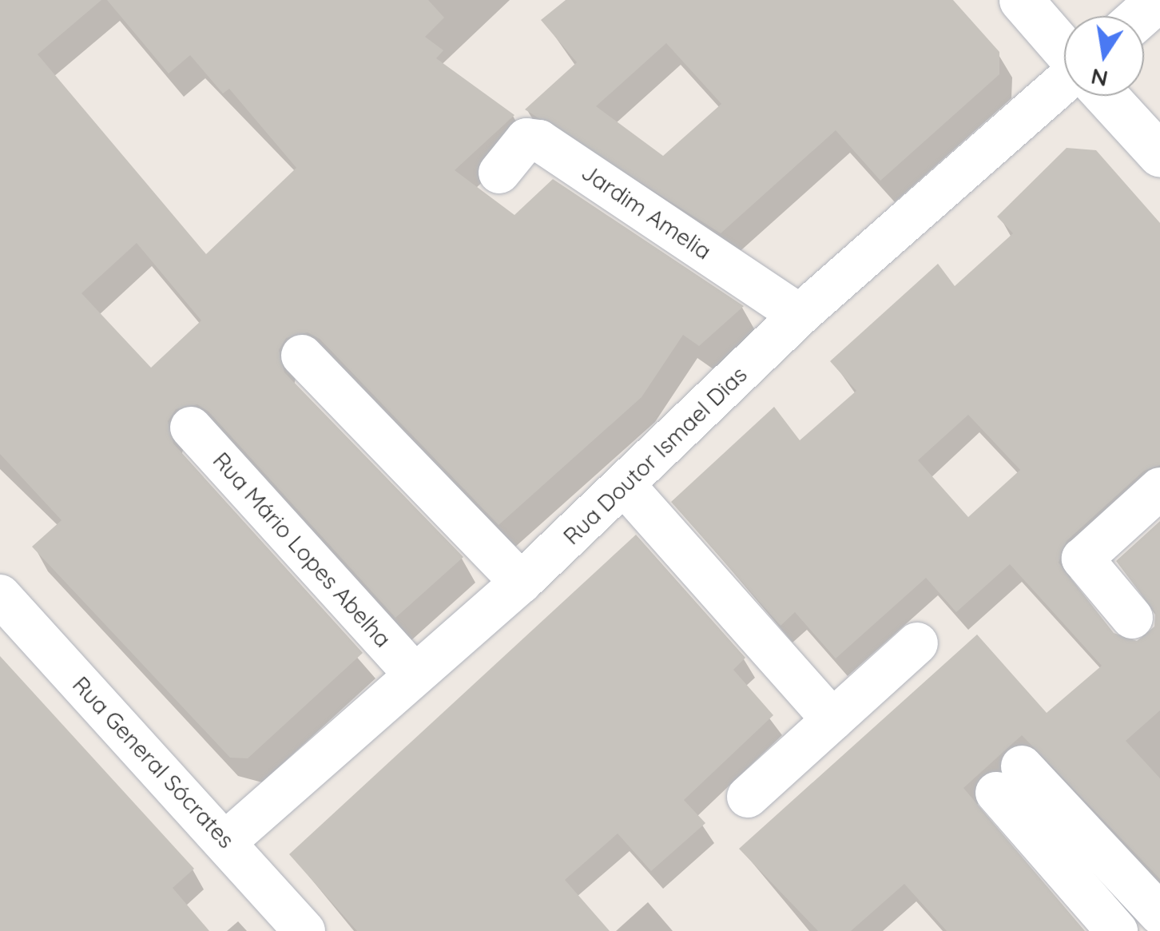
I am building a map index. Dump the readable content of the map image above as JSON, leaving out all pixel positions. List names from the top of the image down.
{
  "streets": {
    "street": [
      "Jardim Amelia",
      "Rua Doutor Ismael Dias",
      "Rua Mário Lopes Abelha",
      "Rua General Sócrates"
    ]
  },
  "crossings": [
    ["Jardim Amelia", "Rua Doutor Ismael Dias"],
    ["Rua Doutor Ismael Dias", "Rua Mário Lopes Abelha"],
    ["Rua Doutor Ismael Dias", "Rua General Sócrates"]
  ],
  "north": "bottom"
}
